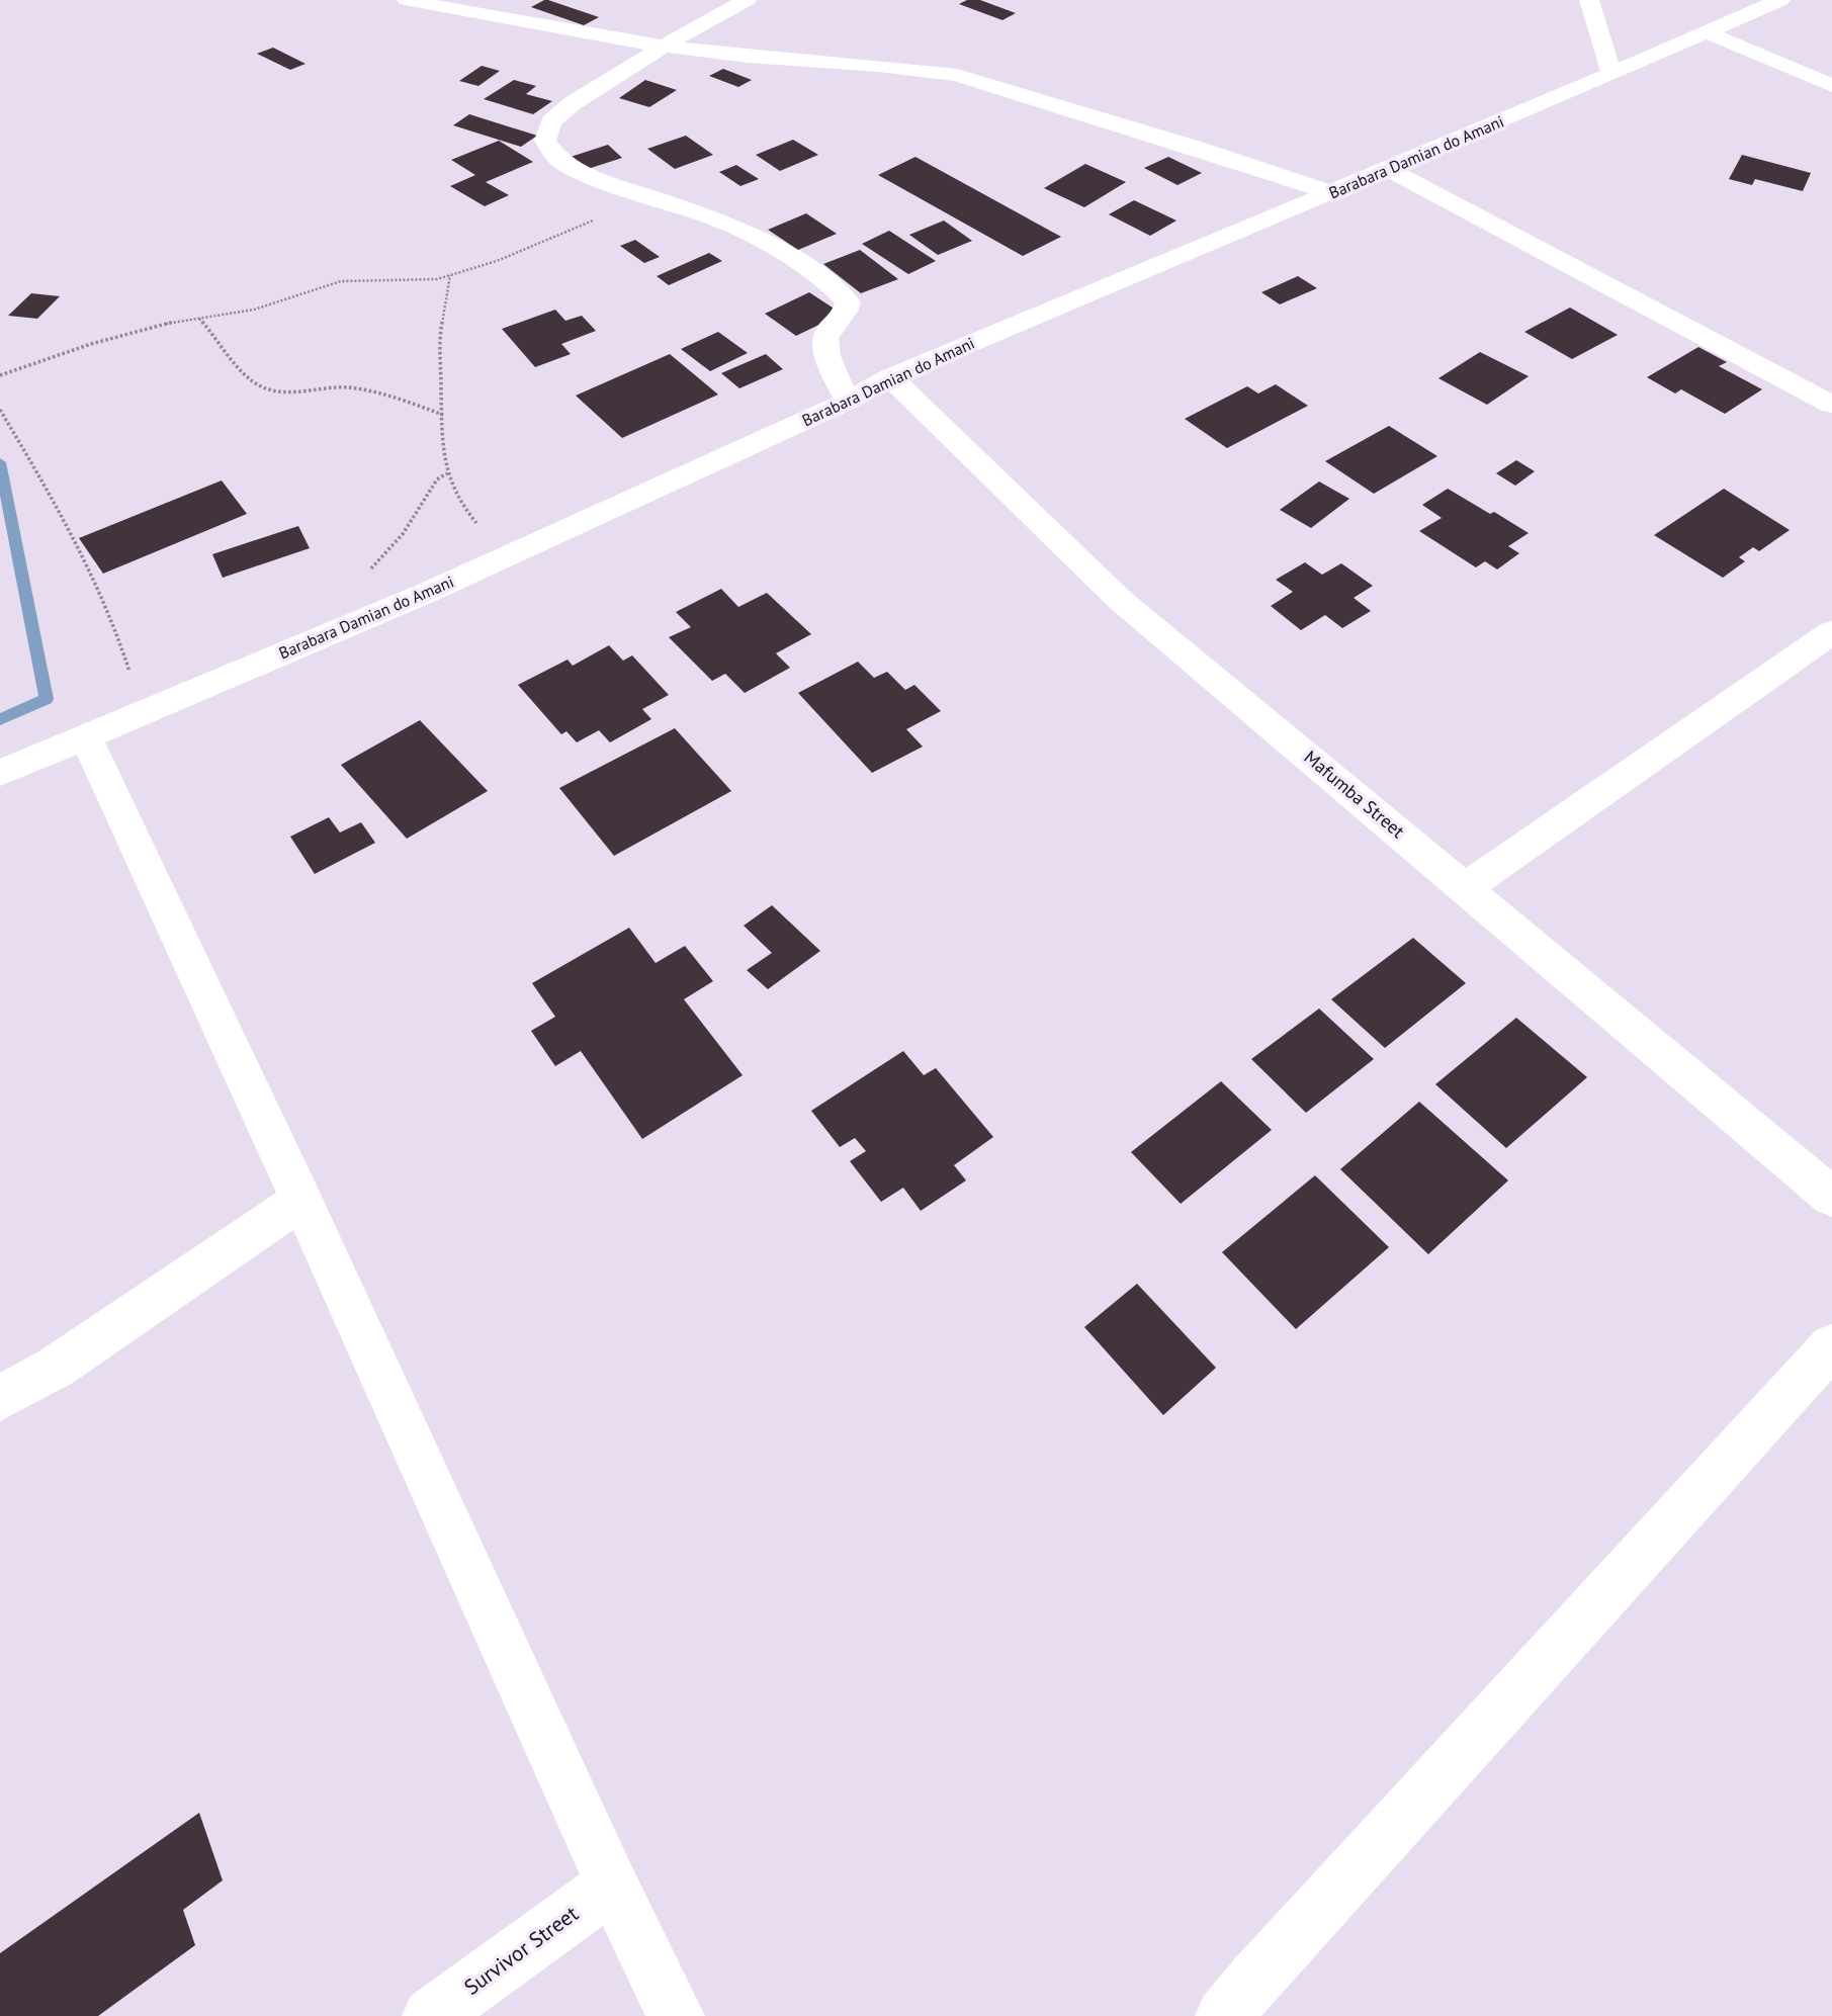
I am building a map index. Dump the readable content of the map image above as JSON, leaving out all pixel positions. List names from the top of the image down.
{
  "streets": {
    "street": ["Barabara Damian do Amani", "Mafumba Street", "Survivor Street"]
  },
  "crossings": [
    ["Barabara Damian do Amani", "Mafumba Street"]
  ]
}
